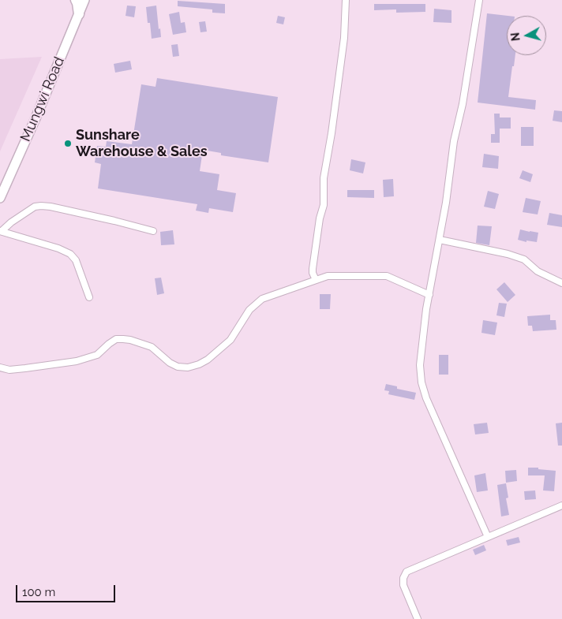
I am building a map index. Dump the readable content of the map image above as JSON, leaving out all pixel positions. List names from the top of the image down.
{
  "streets": {
    "street": ["Mungwi Road"]
  },
  "places": ["Sunshare Warehouse & Sales"],
  "scale_bar": "100 m",
  "north": "left"
}
